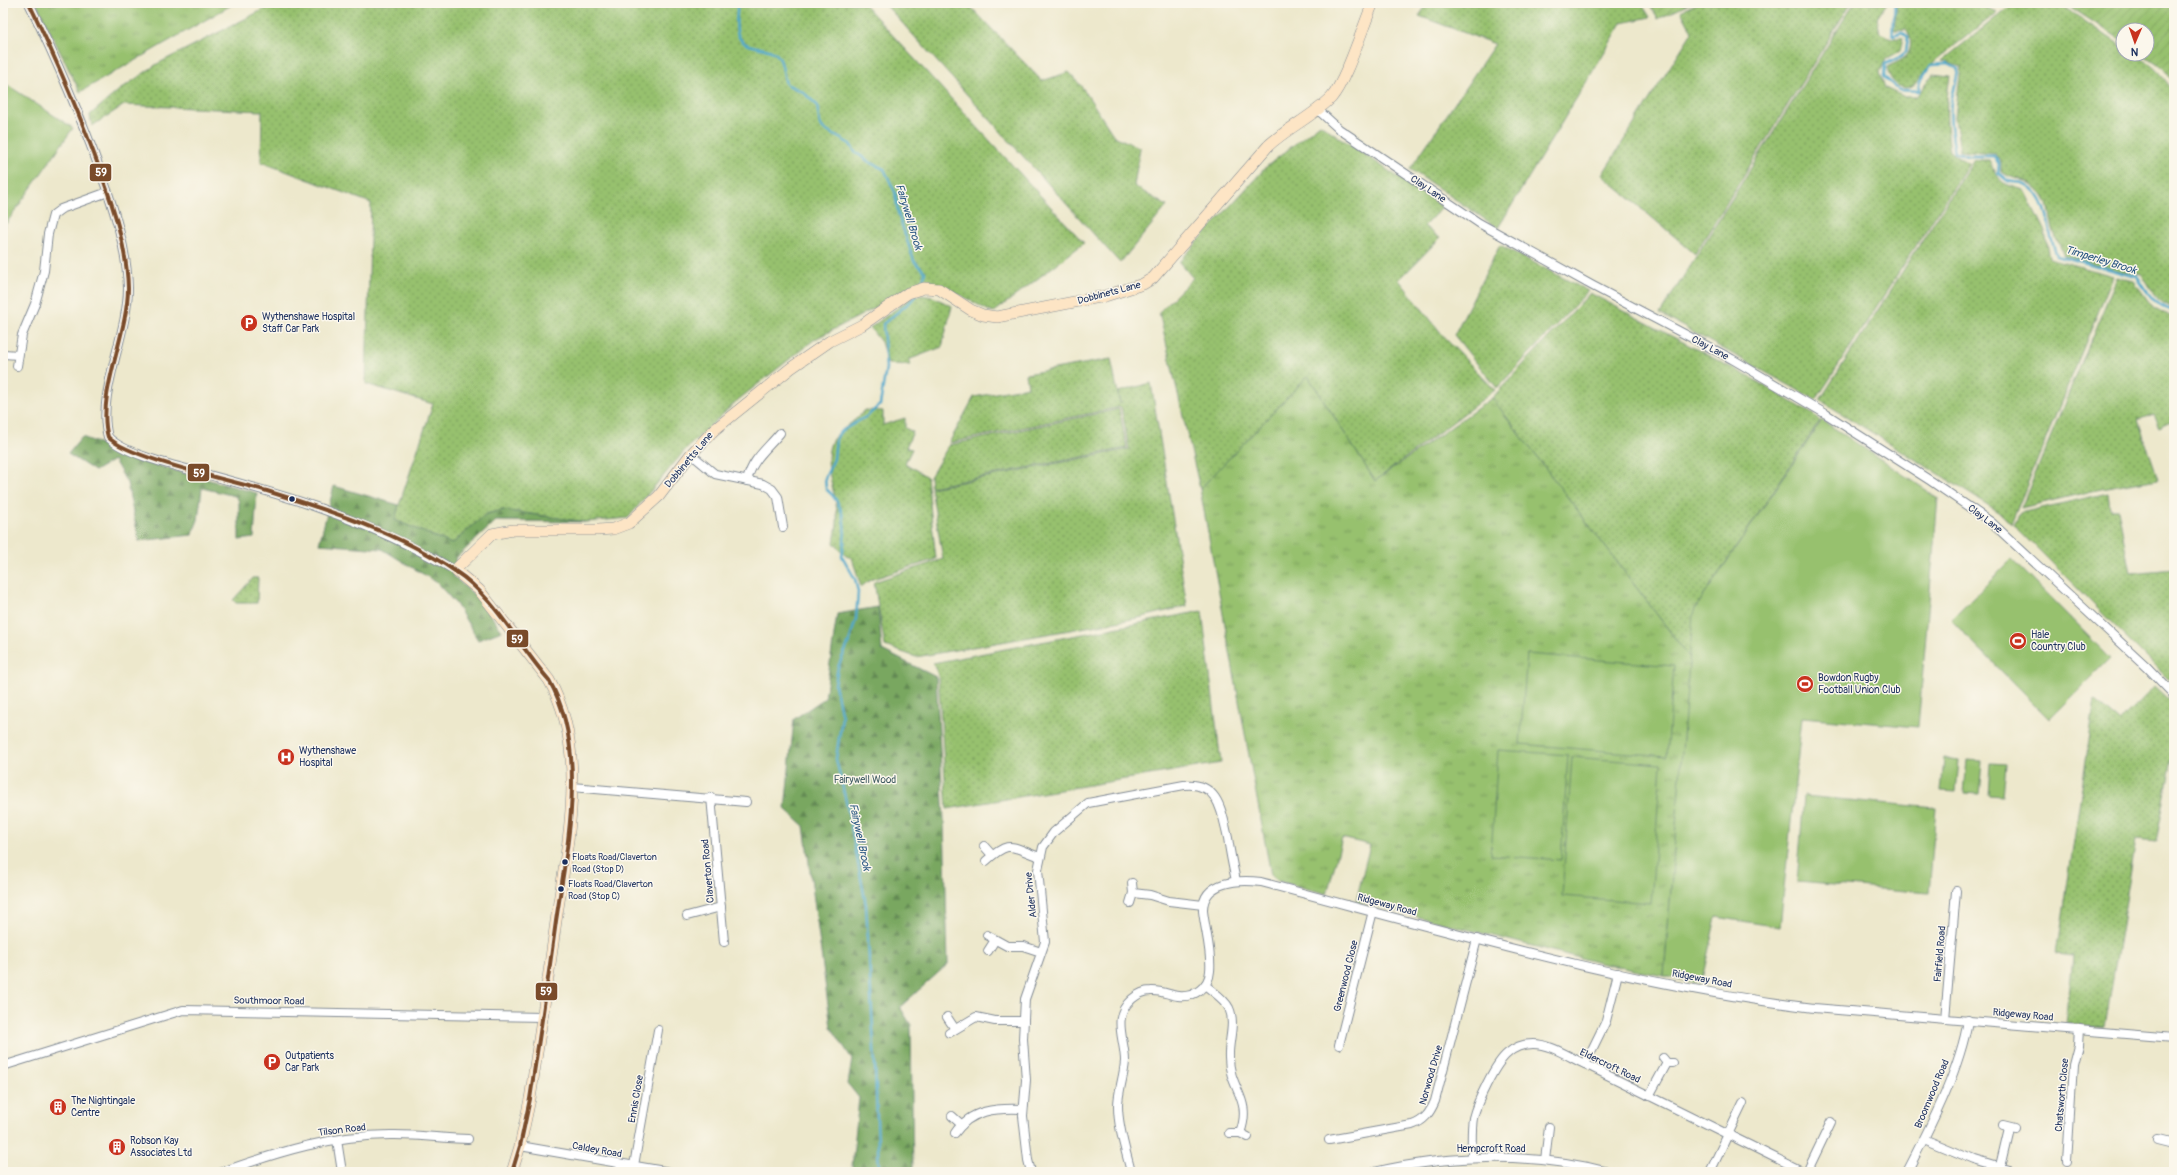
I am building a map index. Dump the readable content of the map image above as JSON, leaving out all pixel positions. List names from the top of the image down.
{
  "streets": {
    "street": [
      "Clay Lane",
      "Dobbinets Lane",
      "Dobbinetts Lane",
      "Claverton Road",
      "Alder Drive",
      "Ridgeway Road",
      "Fairfield Road",
      "Greenwood Close",
      "Southmoor Road",
      "Eldercroft Road",
      "Norwood Drive",
      "Broomwood Road",
      "Chatsworth Close",
      "Ennis Close",
      "Tilson Road",
      "Hempcroft Road",
      "Caldey Road"
    ]
  },
  "crossings": [
    ["Clay Lane", "Dobbinets Lane"],
    ["Dobbinets Lane", "Dobbinetts Lane"],
    ["Alder Drive", "Ridgeway Road"],
    ["Ridgeway Road", "Fairfield Road"],
    ["Ridgeway Road", "Greenwood Close"],
    ["Ridgeway Road", "Norwood Drive"],
    ["Ridgeway Road", "Broomwood Road"],
    ["Ridgeway Road", "Chatsworth Close"],
    ["Eldercroft Road", "Hempcroft Road"],
    ["Ennis Close", "Caldey Road"]
  ],
  "water": ["Fairywell Brook", "Timperley Brook"],
  "parks": ["Fairywell Wood"],
  "places": {
    "parking": ["Wythenshawe Hospital Staff Car Park", "Outpatients Car Park"],
    "sports": ["Hale Country Club", "Bowdon Rugby Football Union Club"],
    "hospital": ["Wythenshawe Hospital"],
    "other": ["Floats Road/Claverton Road (Stop D)", "Floats Road/Claverton Road (Stop C)"],
    "building": ["The Nightingale Centre", "Robson Kay Associates Ltd"]
  },
  "lines": ["transit line 59"],
  "north": "bottom"
}
